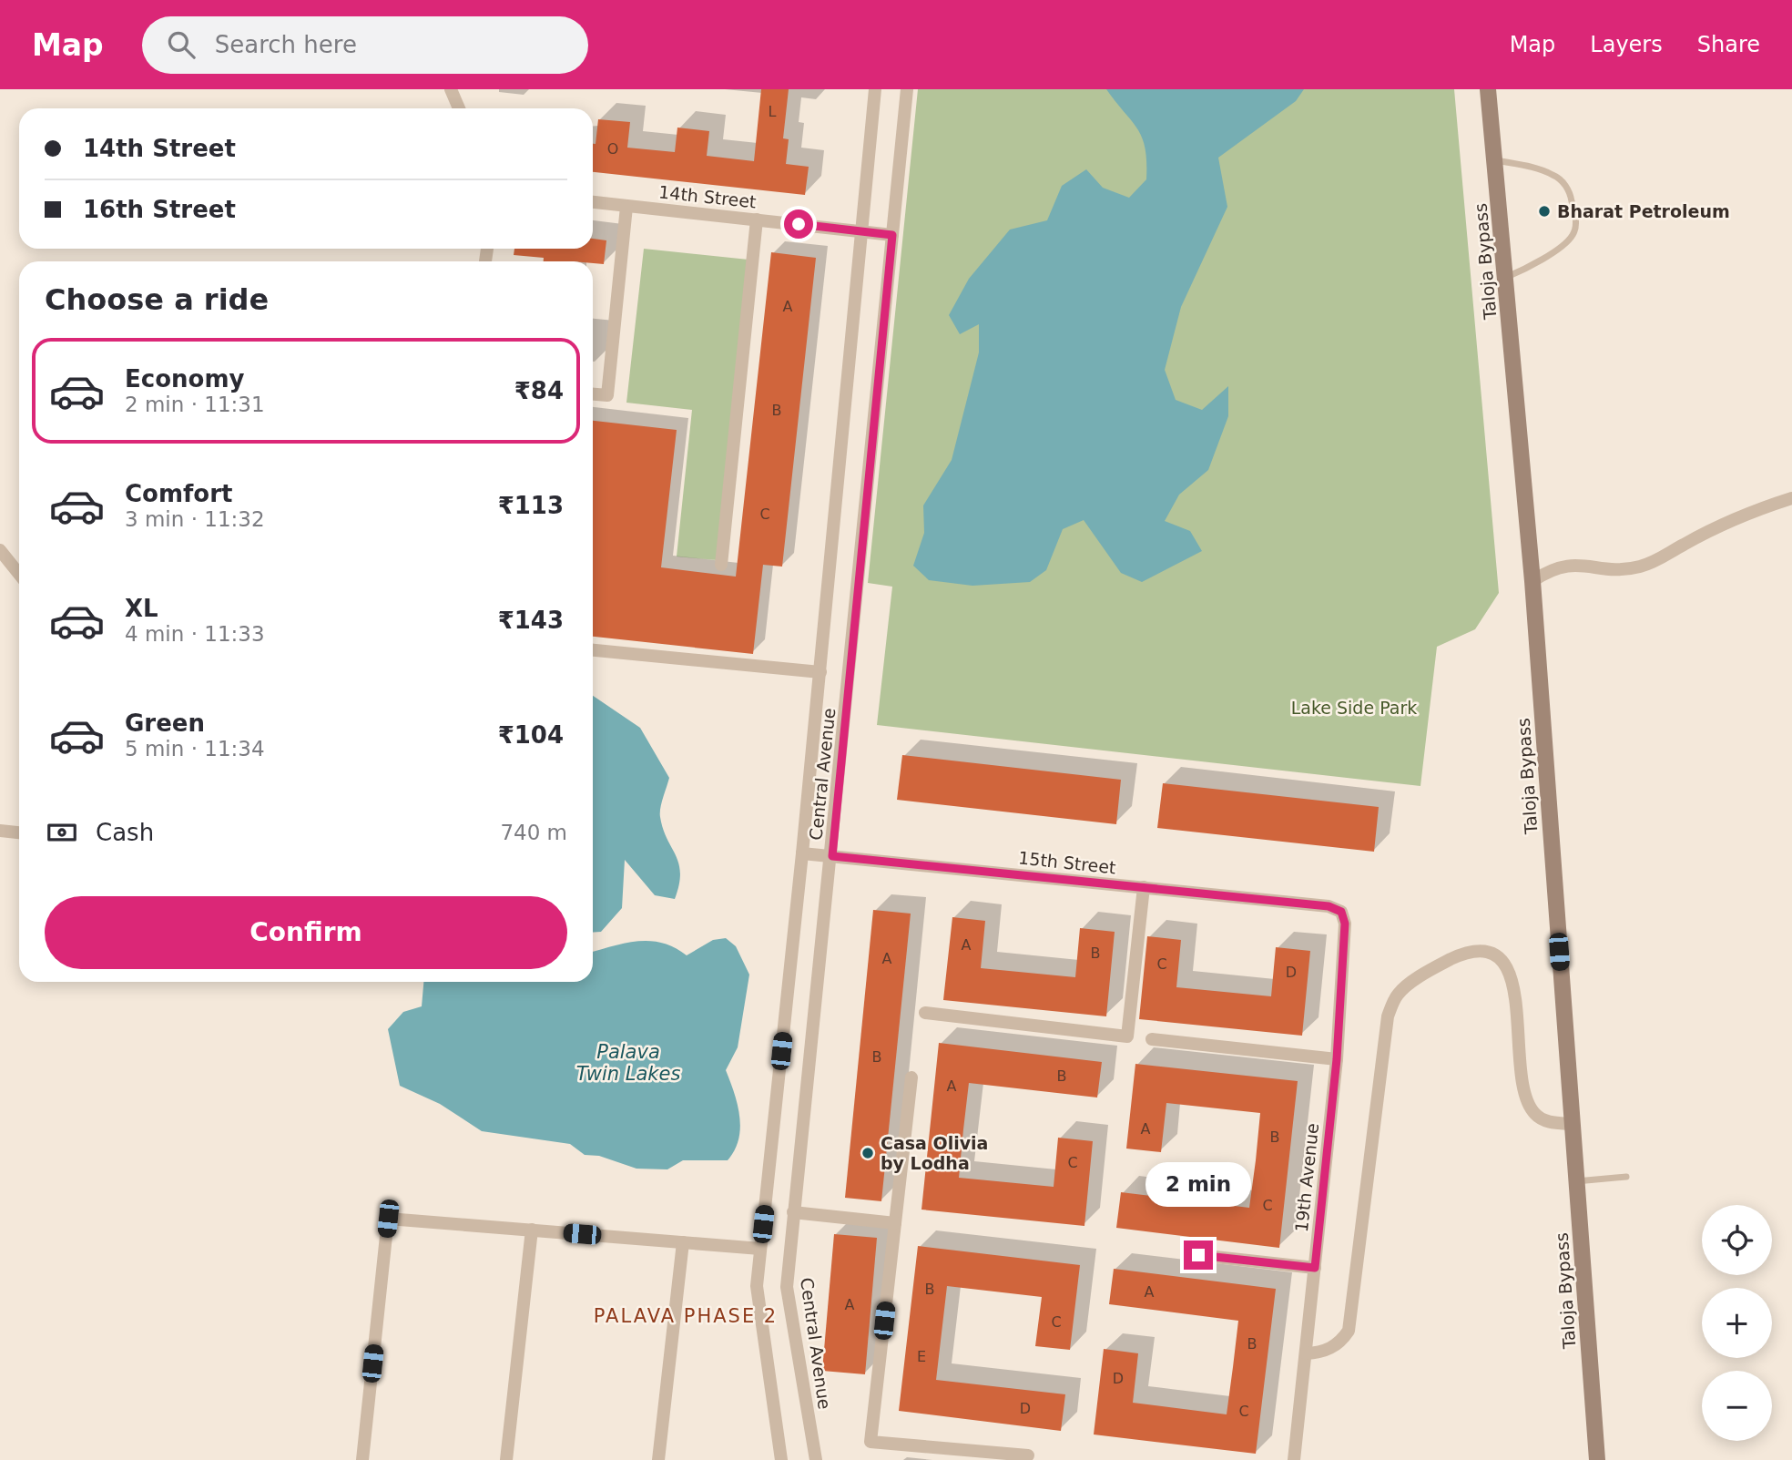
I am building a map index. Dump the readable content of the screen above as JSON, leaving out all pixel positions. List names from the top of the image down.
{
  "streets": {
    "main road": ["Taloja Bypass"],
    "street": [
      "14th Street",
      "Central Avenue",
      "15th Street",
      "19th Avenue"
    ]
  },
  "crossings": [
    ["14th Street", "Central Avenue"],
    ["Central Avenue", "15th Street"],
    ["15th Street", "19th Avenue"]
  ],
  "districts": ["PALAVA PHASE 2"],
  "water": ["Palava Twin Lakes"],
  "parks": ["Lake Side Park"],
  "places": ["Bharat Petroleum", "Casa Olivia by Lodha"],
  "house_numbers": [
    "L",
    "O",
    "A",
    "B",
    "C",
    "A",
    "B",
    "A",
    "C",
    "D",
    "B",
    "B",
    "A",
    "A",
    "B",
    "C",
    "C",
    "B",
    "A",
    "A",
    "C",
    "B",
    "E",
    "D",
    "D",
    "C"
  ],
  "page": {
    "header": "Map",
    "search": "Search here",
    "nav": ["Map", "Layers", "Share"],
    "banner": ["14th Street", "16th Street"],
    "heading": "Choose a ride",
    "list": [
      {
        "name": "Economy",
        "note": "2 min · 11:31",
        "value": "₹84"
      },
      {
        "name": "Comfort",
        "note": "3 min · 11:32",
        "value": "₹113"
      },
      {
        "name": "XL",
        "note": "4 min · 11:33",
        "value": "₹143"
      },
      {
        "name": "Green",
        "note": "5 min · 11:34",
        "value": "₹104"
      }
    ],
    "pay": ["Cash", "740 m"],
    "buttons": "Confirm",
    "bubble": "2 min",
    "map_buttons": ["+", "−"]
  }
}
